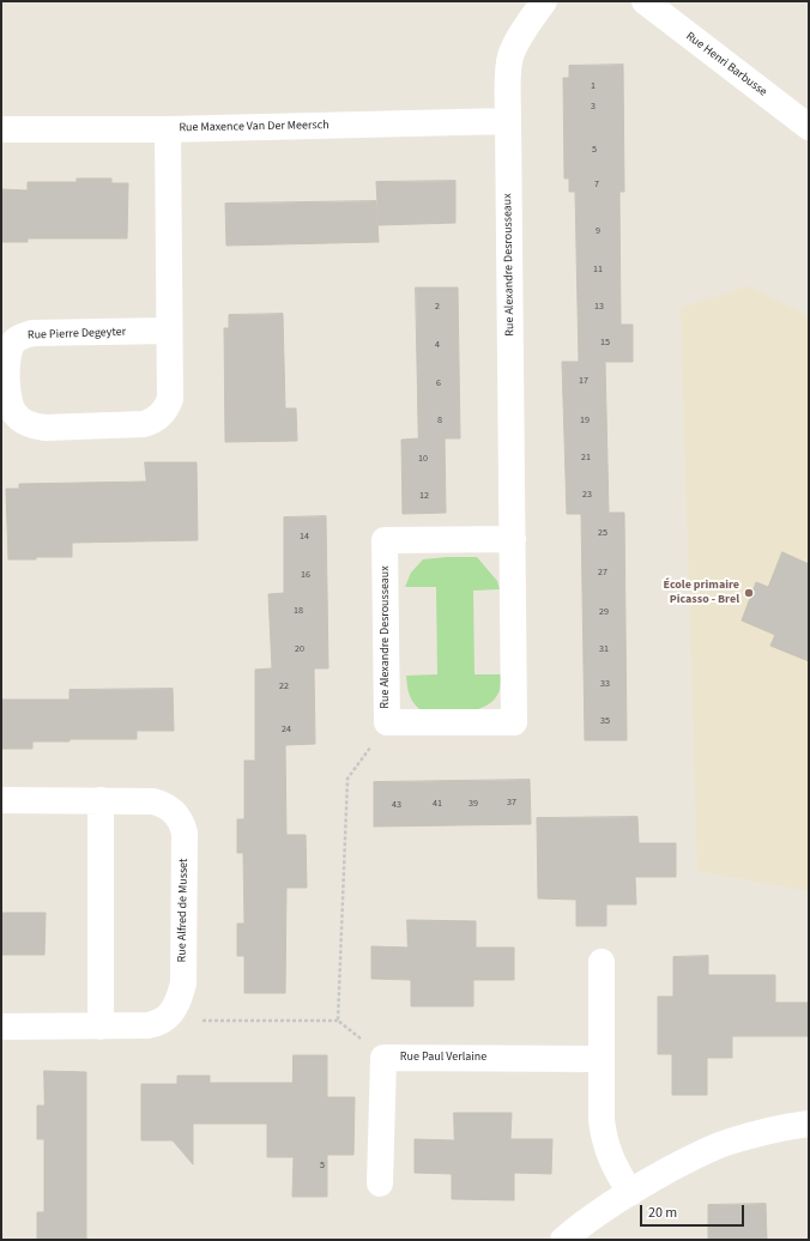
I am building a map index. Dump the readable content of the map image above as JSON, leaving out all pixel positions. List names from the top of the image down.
{
  "streets": {
    "street": [
      "Rue Henri Barbusse",
      "Rue Maxence Van Der Meersch",
      "Rue Alexandre Desrousseaux",
      "Rue Pierre Degeyter",
      "Rue Alfred de Musset",
      "Rue Paul Verlaine"
    ]
  },
  "crossings": [
    ["Rue Maxence Van Der Meersch", "Rue Alexandre Desrousseaux"],
    ["Rue Maxence Van Der Meersch", "Rue Pierre Degeyter"]
  ],
  "places": ["École primaire Picasso - Brel"],
  "house_numbers": [
    "1",
    "3",
    "5",
    "7",
    "9",
    "11",
    "2",
    "13",
    "15",
    "4",
    "17",
    "6",
    "8",
    "19",
    "21",
    "10",
    "23",
    "12",
    "25",
    "14",
    "27",
    "16",
    "18",
    "29",
    "20",
    "31",
    "33",
    "22",
    "35",
    "24",
    "37",
    "41",
    "39",
    "43",
    "5"
  ],
  "scale_bar": "20 m"
}
